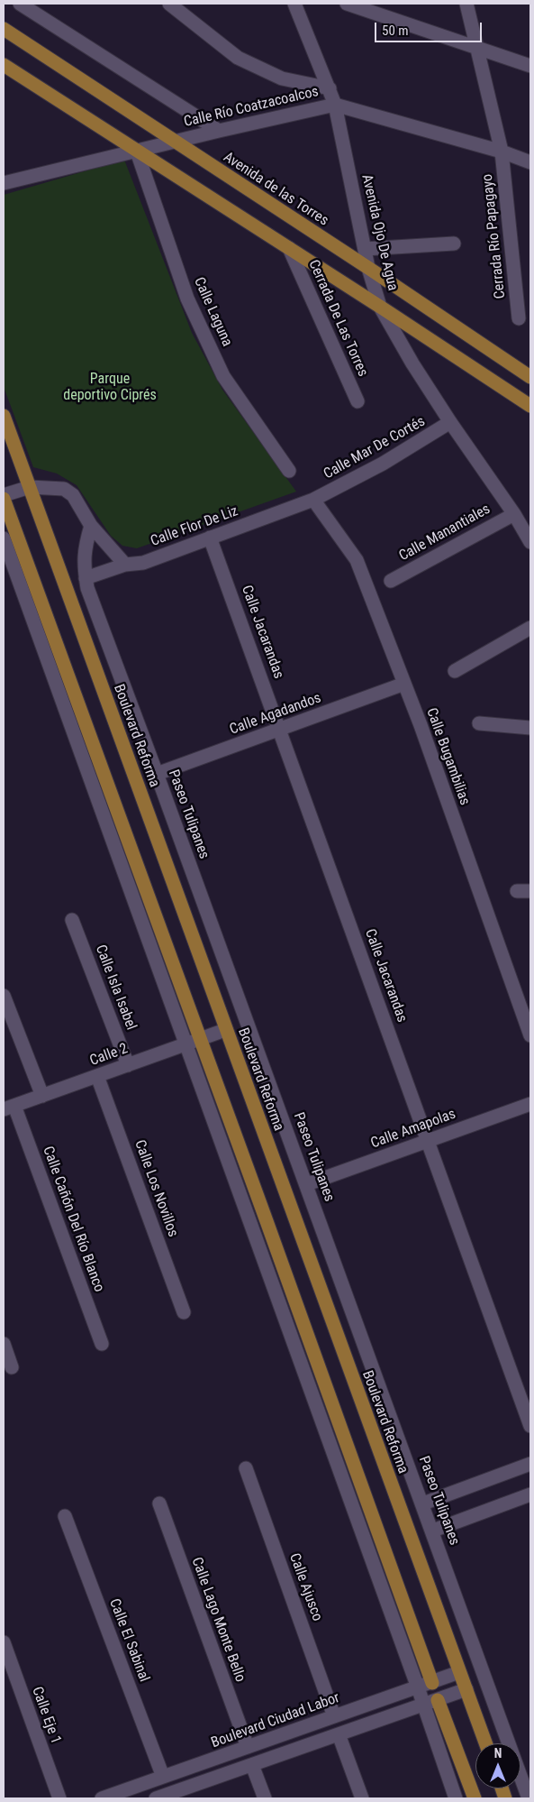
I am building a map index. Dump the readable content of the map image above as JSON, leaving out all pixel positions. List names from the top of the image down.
{
  "streets": {
    "main road": ["Avenida de las Torres", "Boulevard Reforma"],
    "street": [
      "Calle Río Coatzacoalcos",
      "Avenida Ojo De Agua",
      "Cerrada Río Papagayo",
      "Calle Laguna",
      "Cerrada De Las Torres",
      "Calle Mar De Cortés",
      "Calle Flor De Liz",
      "Calle Manantiales",
      "Calle Jacarandas",
      "Calle Agadandos",
      "Calle Bugambilias",
      "Paseo Tulipanes",
      "Calle Isla Isabel",
      "Calle 2",
      "Calle Amapolas",
      "Calle Los Novillos",
      "Calle Cañón Del Río Blanco",
      "Calle Ajusco",
      "Calle Lago Monte Bello",
      "Calle El Sabinal",
      "Calle Eje 1",
      "Boulevard Ciudad Labor"
    ]
  },
  "crossings": [
    ["Calle Río Coatzacoalcos", "Avenida de las Torres"],
    ["Calle Río Coatzacoalcos", "Avenida Ojo De Agua"],
    ["Calle Río Coatzacoalcos", "Cerrada Río Papagayo"],
    ["Calle Río Coatzacoalcos", "Calle Laguna"],
    ["Avenida de las Torres", "Avenida Ojo De Agua"],
    ["Avenida Ojo De Agua", "Calle Mar De Cortés"],
    ["Avenida Ojo De Agua", "Calle Manantiales"],
    ["Calle Mar De Cortés", "Calle Flor De Liz"],
    ["Calle Mar De Cortés", "Calle Bugambilias"],
    ["Calle Flor De Liz", "Calle Jacarandas"],
    ["Calle Flor De Liz", "Calle Bugambilias"],
    ["Calle Flor De Liz", "Paseo Tulipanes"],
    ["Calle Jacarandas", "Calle Agadandos"],
    ["Calle Jacarandas", "Calle Amapolas"],
    ["Calle Agadandos", "Calle Bugambilias"],
    ["Calle Agadandos", "Paseo Tulipanes"],
    ["Boulevard Reforma", "Calle 2"],
    ["Boulevard Reforma", "Boulevard Ciudad Labor"],
    ["Paseo Tulipanes", "Calle Amapolas"],
    ["Calle Isla Isabel", "Calle 2"],
    ["Calle 2", "Calle Los Novillos"],
    ["Calle 2", "Calle Cañón Del Río Blanco"],
    ["Calle Ajusco", "Boulevard Ciudad Labor"],
    ["Calle Lago Monte Bello", "Boulevard Ciudad Labor"],
    ["Calle El Sabinal", "Boulevard Ciudad Labor"]
  ],
  "parks": ["Parque deportivo Ciprés"],
  "scale_bar": "50 m",
  "north": "top"
}
